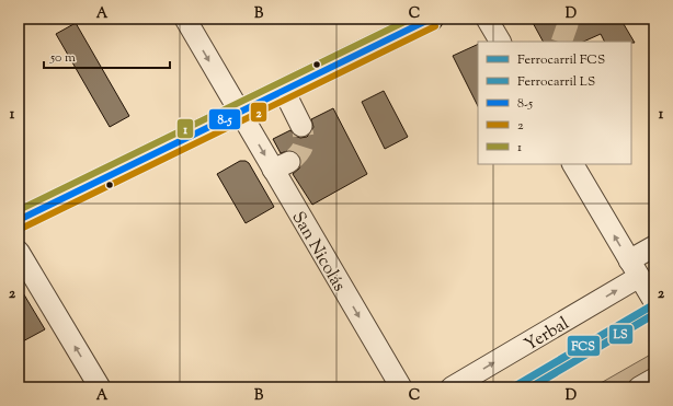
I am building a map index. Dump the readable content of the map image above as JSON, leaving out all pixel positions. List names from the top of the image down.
{
  "streets": {
    "street": ["San Nicolás", "Yerbal"]
  },
  "one_way": ["San Nicolás", "Yerbal"],
  "lines": [
    "transit line 8-5",
    "transit line 1",
    "transit line 2",
    "rail line FCS",
    "rail line LS"
  ],
  "legend": [
    "Ferrocarril FCS",
    "Ferrocarril LS",
    "8-5",
    "2",
    "1"
  ],
  "scale_bar": "50 m",
  "grid": {
    "columns": [
      "A",
      "B",
      "C",
      "D"
    ],
    "rows": ["1", "2"]
  }
}
